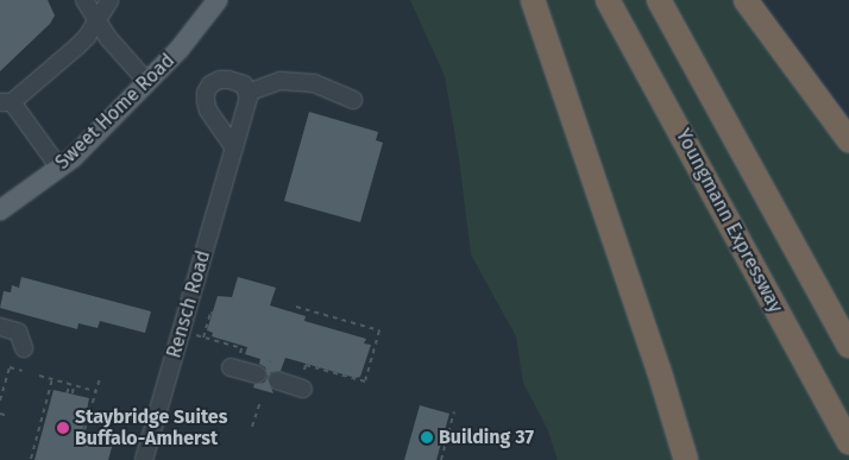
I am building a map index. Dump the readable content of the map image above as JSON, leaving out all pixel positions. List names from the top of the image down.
{
  "streets": {
    "highway": ["Youngmann Expressway"],
    "main road": ["Sweet Home Road"],
    "street": ["Rensch Road"]
  },
  "places": ["Staybridge Suites Buffalo-Amherst", "Building 37"]
}
